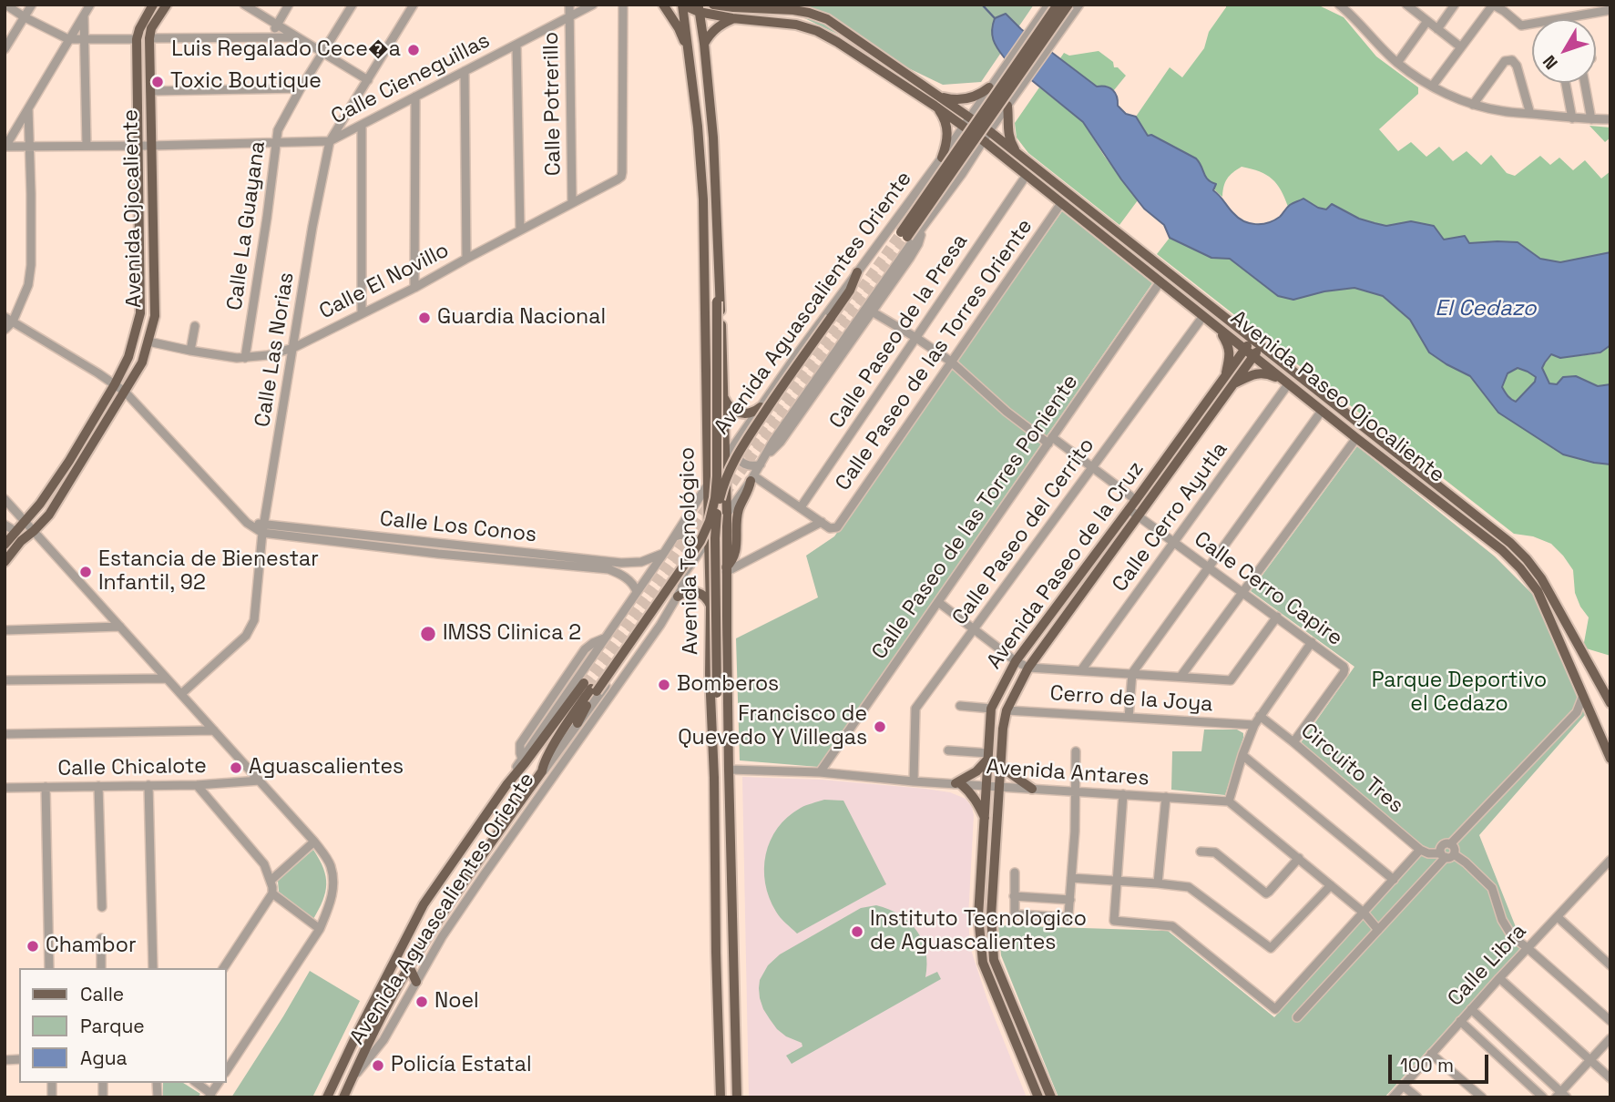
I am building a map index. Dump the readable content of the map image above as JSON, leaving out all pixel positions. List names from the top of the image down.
{
  "streets": {
    "main road": [
      "Avenida Ojocaliente",
      "Avenida Aguascalientes Oriente",
      "Avenida Paseo Ojocaliente",
      "Avenida Tecnológico",
      "Avenida Paseo de la Cruz"
    ],
    "street": [
      "Calle Cieneguillas",
      "Calle Potrerillo",
      "Calle La Guayana",
      "Calle El Novillo",
      "Calle Paseo de la Presa",
      "Calle Las Norias",
      "Calle Paseo de las Torres Oriente",
      "Calle Paseo de las Torres Poniente",
      "Calle Cerro Ayutla",
      "Calle Los Conos",
      "Calle Paseo del Cerrito",
      "Calle Cerro Capire",
      "Cerro de la Joya",
      "Calle Chicalote",
      "Circuito Tres",
      "Avenida Antares",
      "Calle Libra"
    ]
  },
  "crossings": [
    ["Calle Cieneguillas", "Calle Potrerillo"],
    ["Calle Cieneguillas", "Avenida Ojocaliente"],
    ["Calle Cieneguillas", "Calle La Guayana"],
    ["Calle Cieneguillas", "Calle Las Norias"],
    ["Calle Potrerillo", "Calle El Novillo"],
    ["Avenida Ojocaliente", "Calle El Novillo"],
    ["Avenida Ojocaliente", "Calle Los Conos"],
    ["Calle La Guayana", "Calle El Novillo"],
    ["Calle El Novillo", "Calle Las Norias"],
    ["Avenida Aguascalientes Oriente", "Avenida Paseo Ojocaliente"],
    ["Avenida Aguascalientes Oriente", "Calle Los Conos"],
    ["Avenida Aguascalientes Oriente", "Avenida Tecnológico"],
    ["Calle Paseo de la Presa", "Avenida Paseo Ojocaliente"],
    ["Calle Las Norias", "Calle Los Conos"],
    ["Calle Paseo de las Torres Oriente", "Avenida Paseo Ojocaliente"],
    ["Avenida Paseo Ojocaliente", "Calle Paseo de las Torres Poniente"],
    ["Avenida Paseo Ojocaliente", "Calle Cerro Ayutla"],
    ["Avenida Paseo Ojocaliente", "Calle Paseo del Cerrito"],
    ["Avenida Paseo Ojocaliente", "Avenida Paseo de la Cruz"],
    ["Calle Paseo de las Torres Poniente", "Avenida Antares"],
    ["Calle Cerro Ayutla", "Calle Cerro Capire"],
    ["Calle Paseo del Cerrito", "Avenida Antares"],
    ["Avenida Tecnológico", "Avenida Antares"],
    ["Avenida Paseo de la Cruz", "Calle Cerro Capire"],
    ["Avenida Paseo de la Cruz", "Cerro de la Joya"],
    ["Avenida Paseo de la Cruz", "Avenida Antares"],
    ["Calle Cerro Capire", "Circuito Tres"]
  ],
  "water": ["El Cedazo"],
  "parks": ["Parque Deportivo el Cedazo"],
  "places": [
    "Luis Regalado Cece�a",
    "Toxic Boutique",
    "Guardia Nacional",
    "Estancia de Bienestar Infantil, 92",
    "IMSS Clinica 2",
    "Bomberos",
    "Francisco de Quevedo Y Villegas",
    "Aguascalientes",
    "Instituto Tecnologico de Aguascalientes",
    "Chambor",
    "Noel",
    "Policía Estatal"
  ],
  "legend": ["Calle", "Parque", "Agua"],
  "scale_bar": "100 m",
  "north": "bottom left"
}
